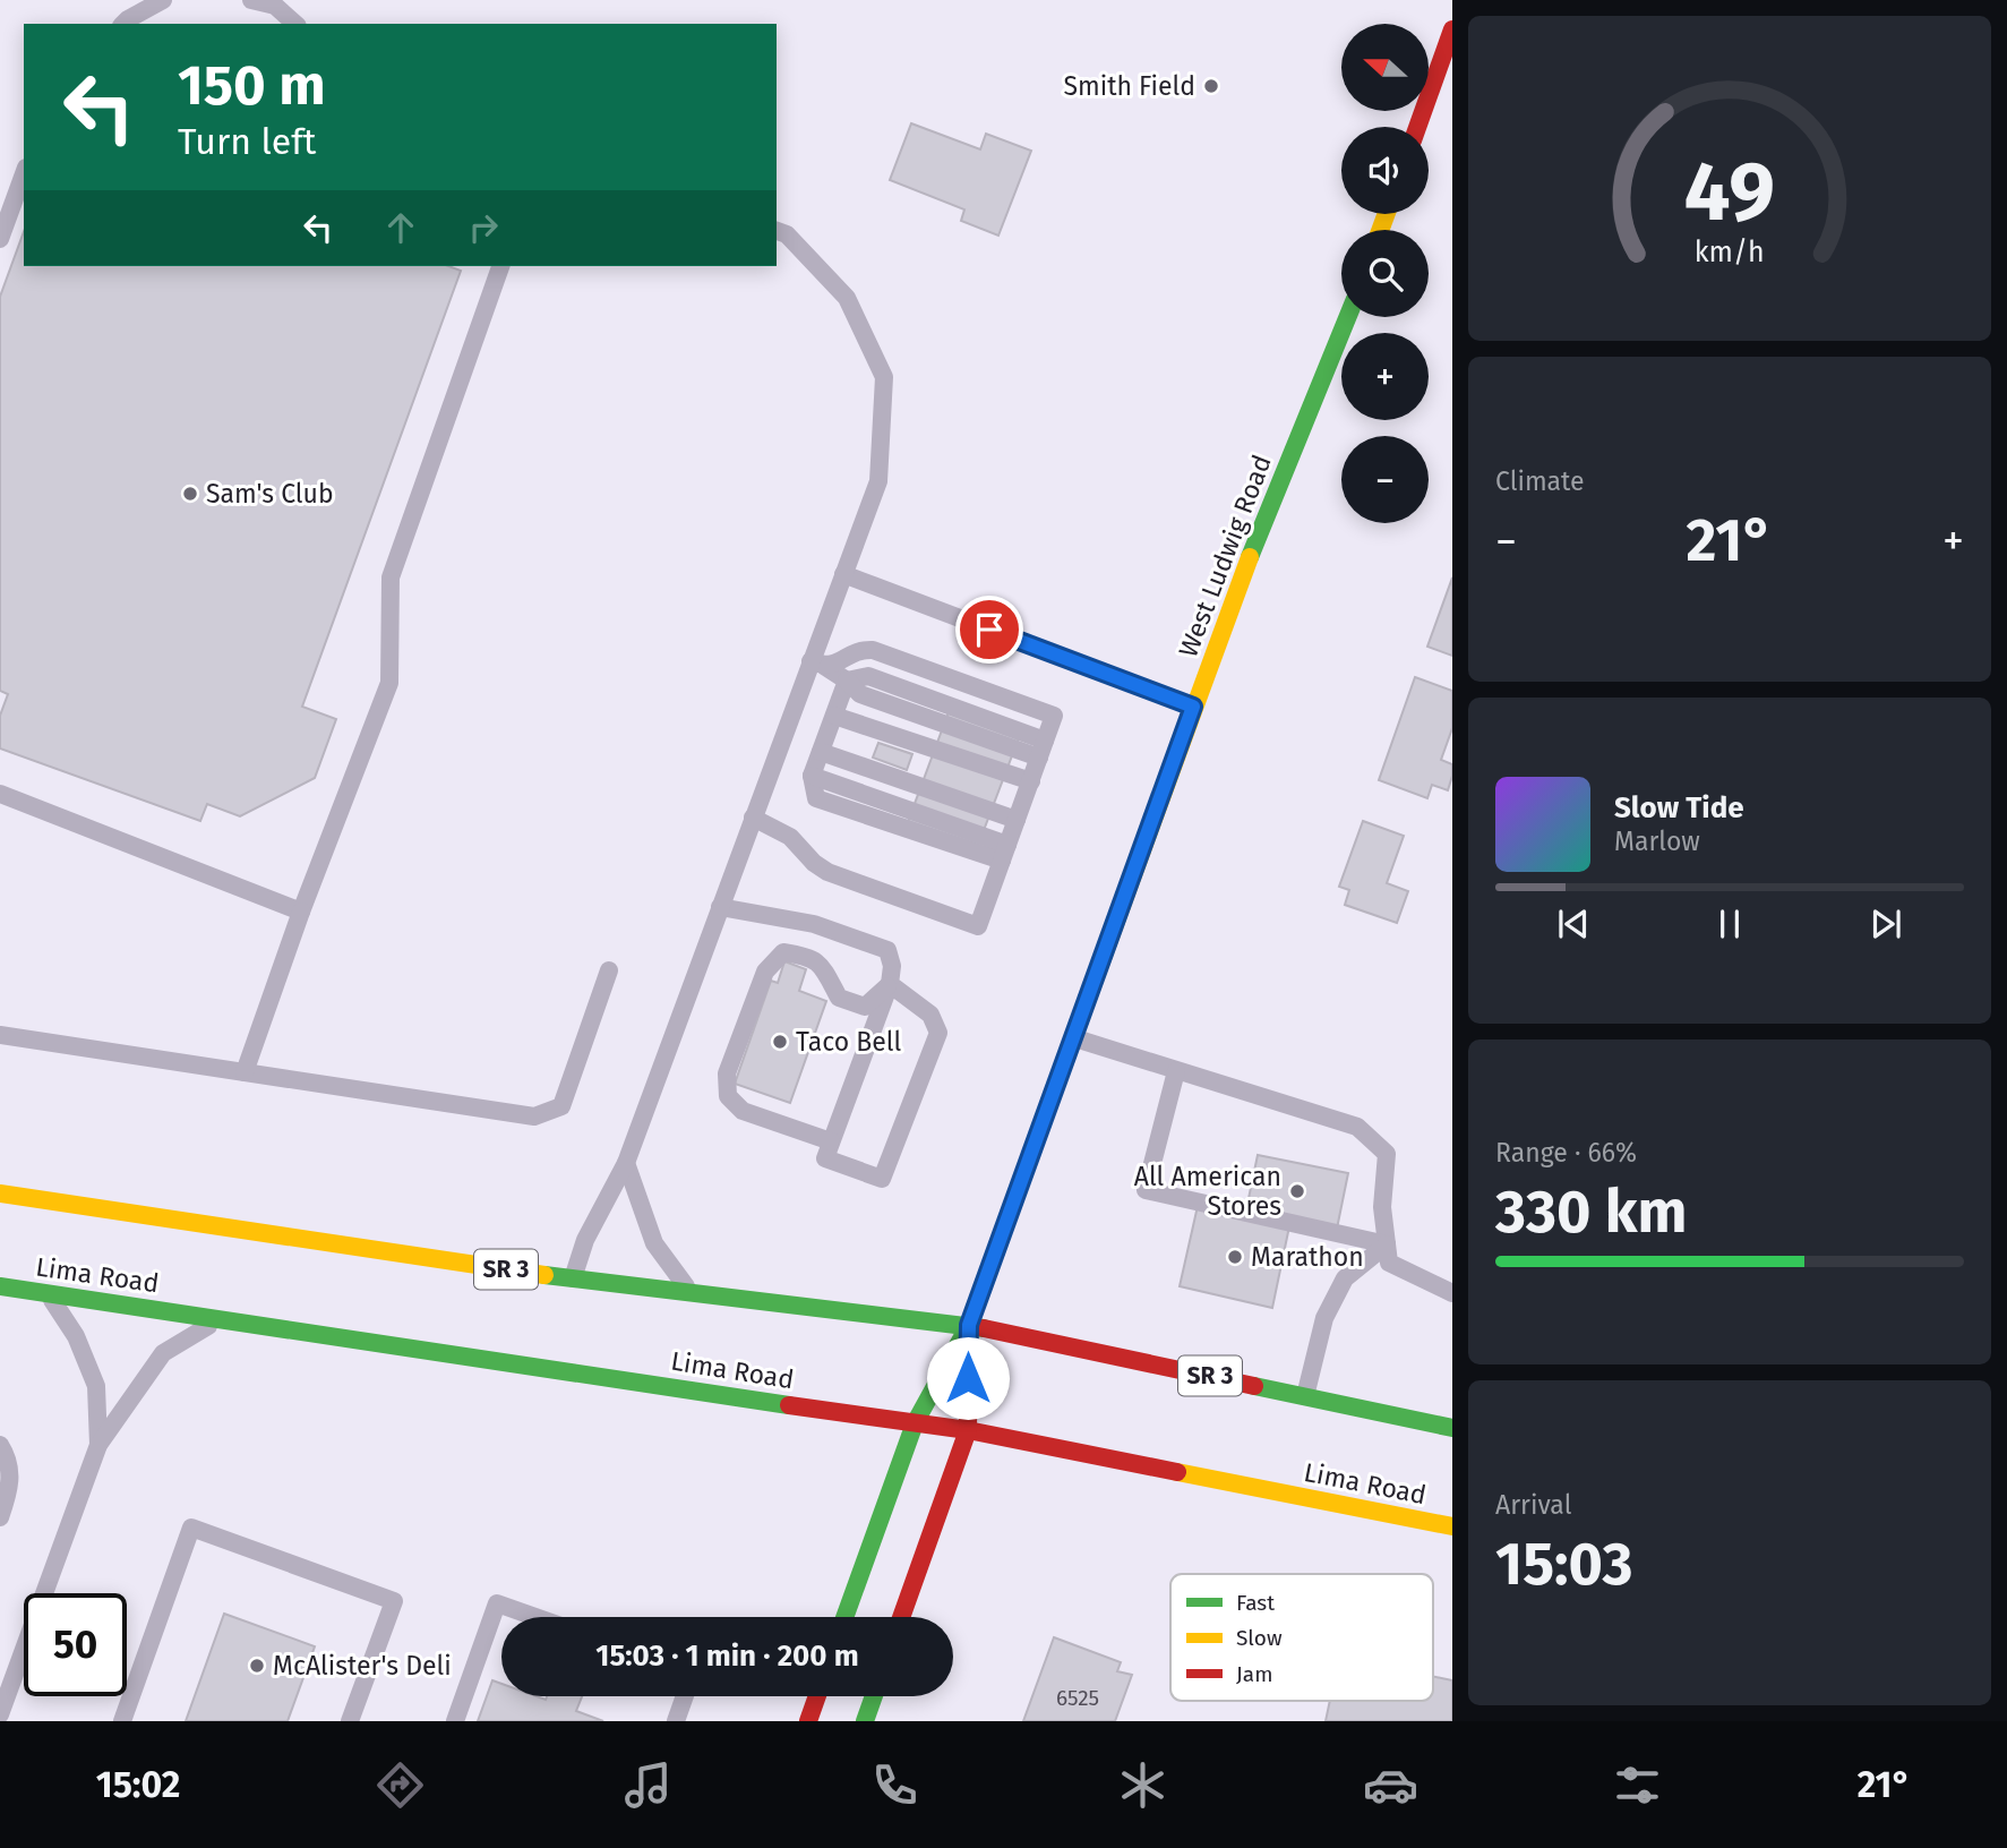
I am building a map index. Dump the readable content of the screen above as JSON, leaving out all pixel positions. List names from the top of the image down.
{
  "streets": {
    "main road": ["West Ludwig Road", "SR 3", "Lima Road"]
  },
  "crossings": [
    ["West Ludwig Road", "SR 3"],
    ["West Ludwig Road", "Lima Road"]
  ],
  "places": [
    "Smith Field",
    "Sam's Club",
    "Taco Bell",
    "All American Stores",
    "Marathon",
    "McAlister's Deli"
  ],
  "house_numbers": ["6525"],
  "legend": ["Fast", "Slow", "Jam"],
  "north": "left",
  "page": {
    "map_buttons": ["+", "−"],
    "turn": ["150 m", "Turn left"],
    "tile": [
      "Climate",
      ["Range · 66%", "330 km"],
      ["Arrival", "15:03"]
    ],
    "heat": ["−", "21°", "+"],
    "song": ["Slow Tide", "Marlow"],
    "limit": "50",
    "trip": "15:03 · 1 min · 200 m",
    "tabs": ["15:02", "21°"],
    "gauge": ["49", "km/h"]
  }
}
